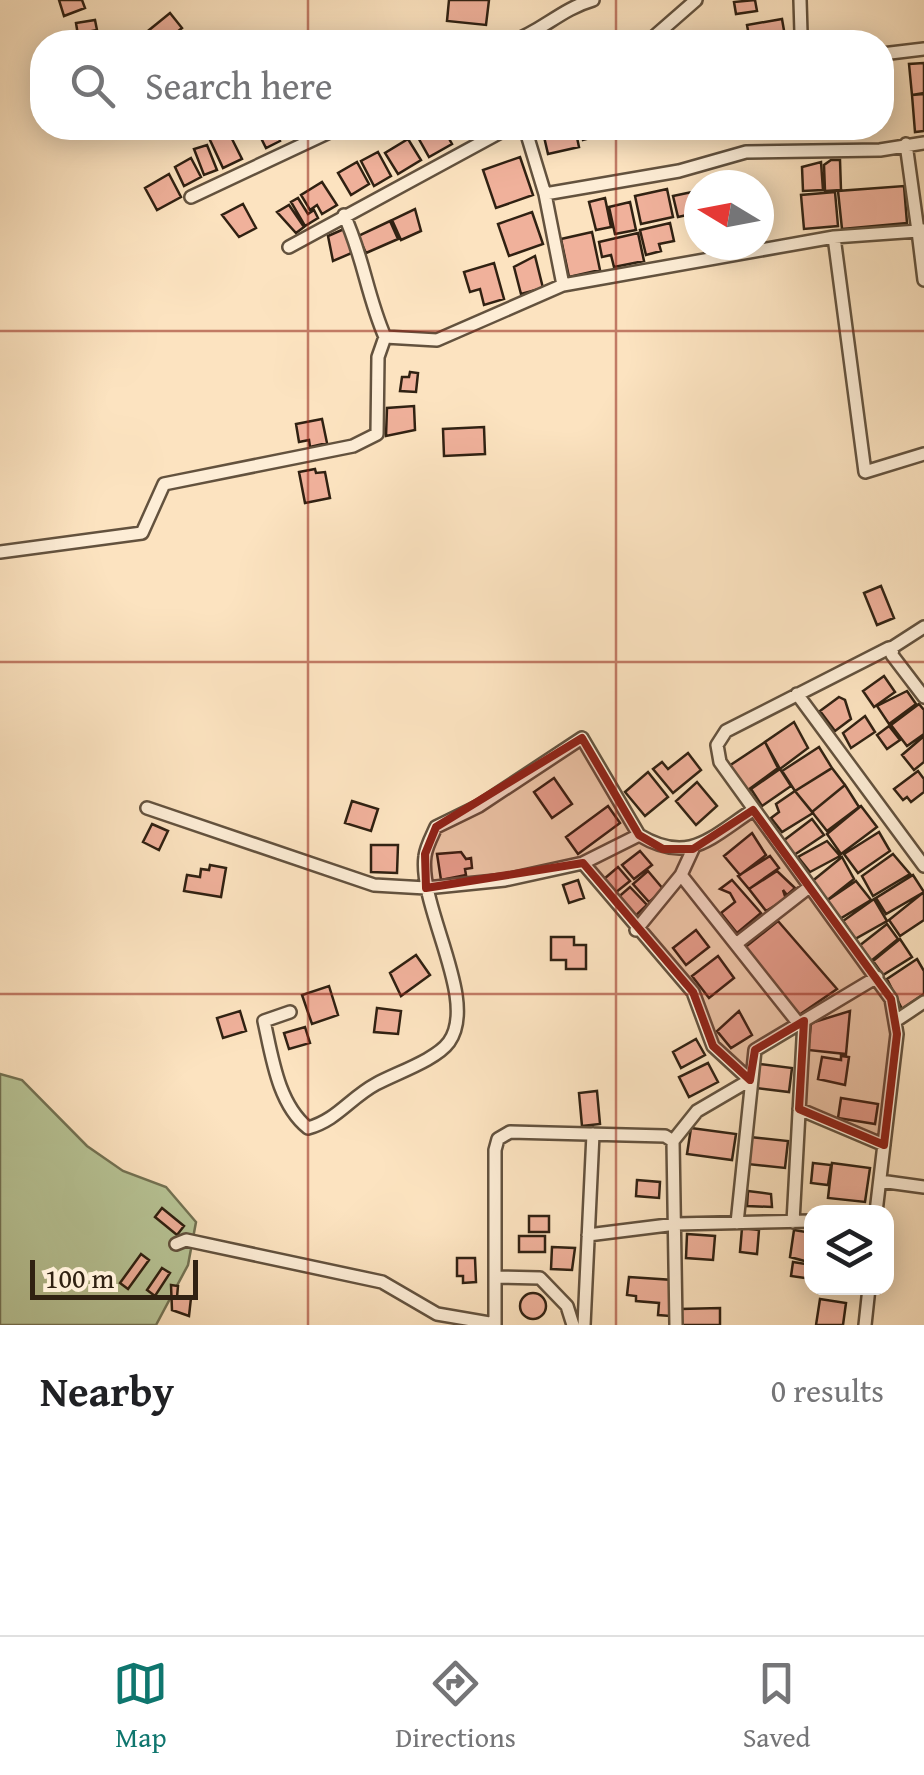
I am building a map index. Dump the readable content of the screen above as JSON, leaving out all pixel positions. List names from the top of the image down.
{
  "scale_bar": "100 m",
  "north": "left",
  "page": {
    "search": "Search here",
    "scale": "100 m",
    "heading": ["Nearby", "0 results"],
    "nav": ["Map", "Directions", "Saved"]
  }
}
